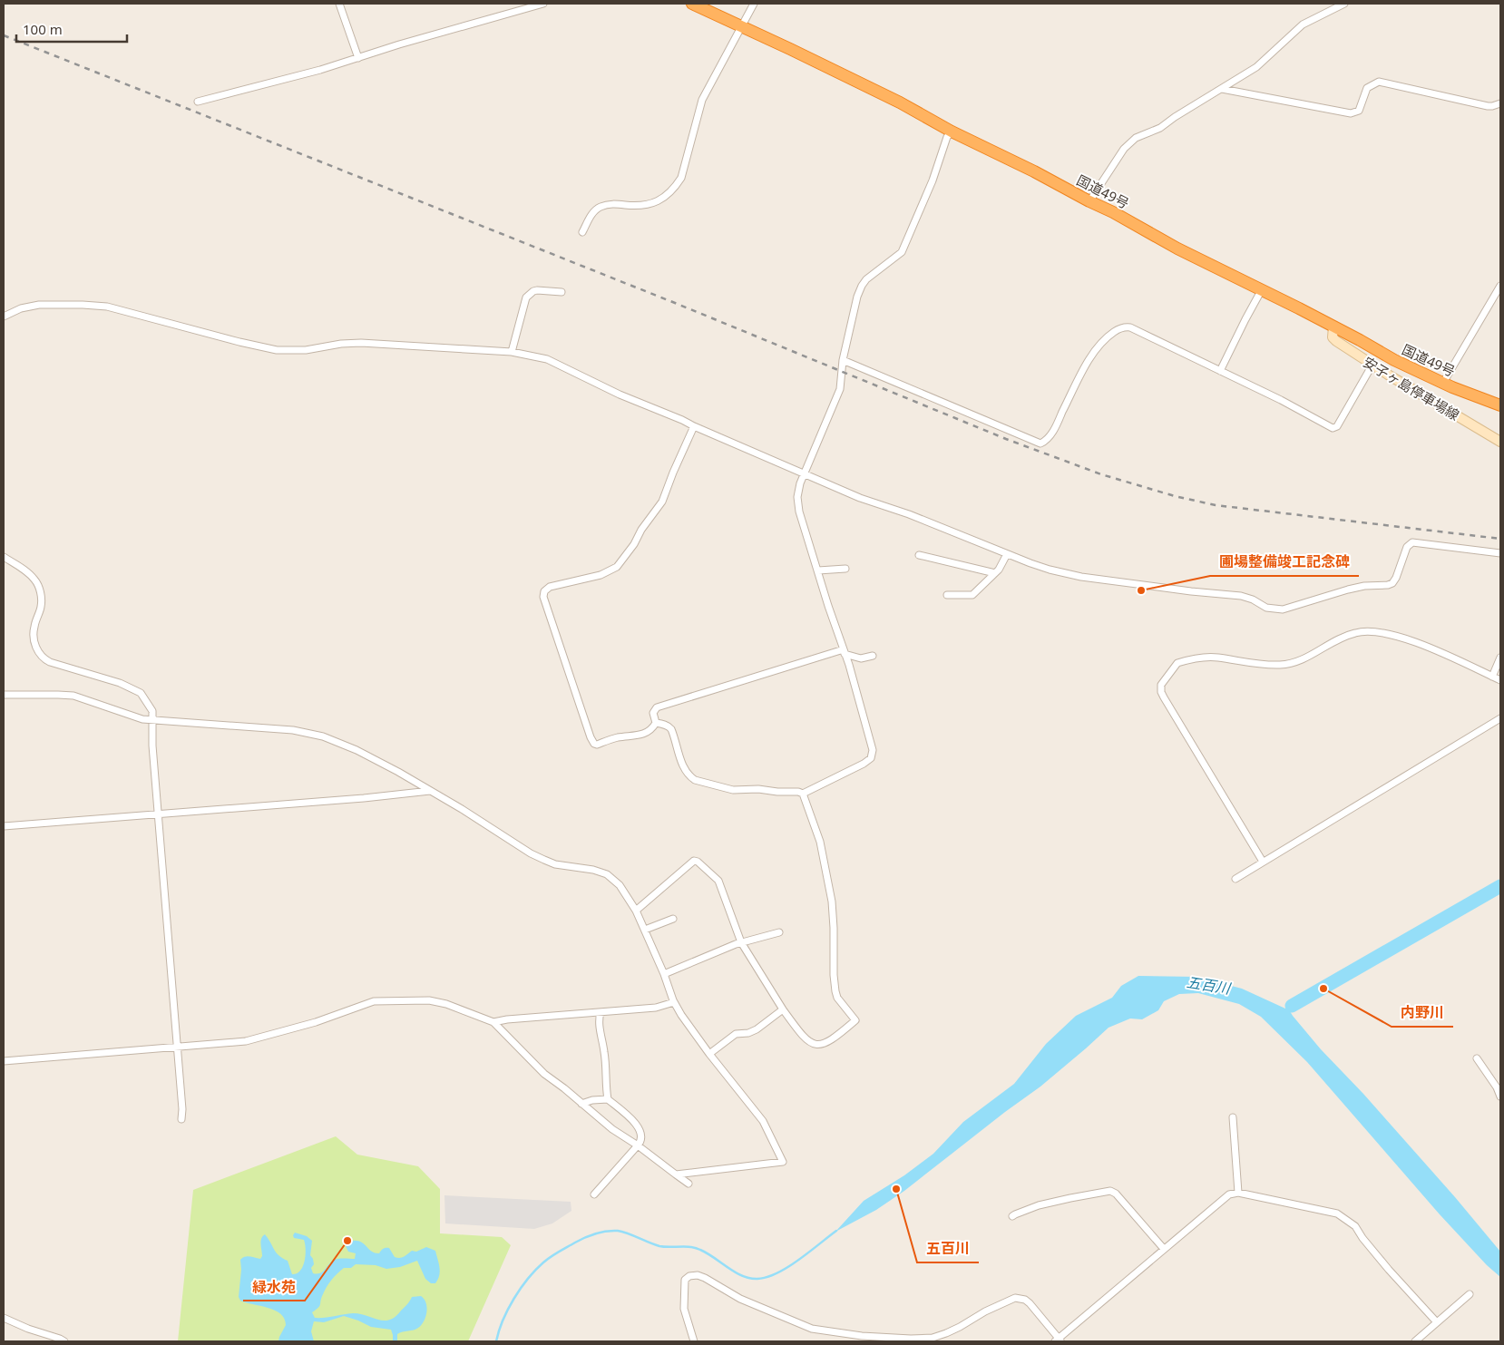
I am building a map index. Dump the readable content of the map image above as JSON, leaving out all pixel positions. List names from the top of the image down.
{
  "streets": {
    "highway": ["国道49号"],
    "main road": ["安子ヶ島停車場線"]
  },
  "crossings": [
    ["国道49号", "安子ヶ島停車場線"]
  ],
  "water": ["五百川"],
  "places": [
    "圃場整備竣工記念碑",
    "内野川",
    "五百川",
    "緑水苑"
  ],
  "scale_bar": "100 m"
}
